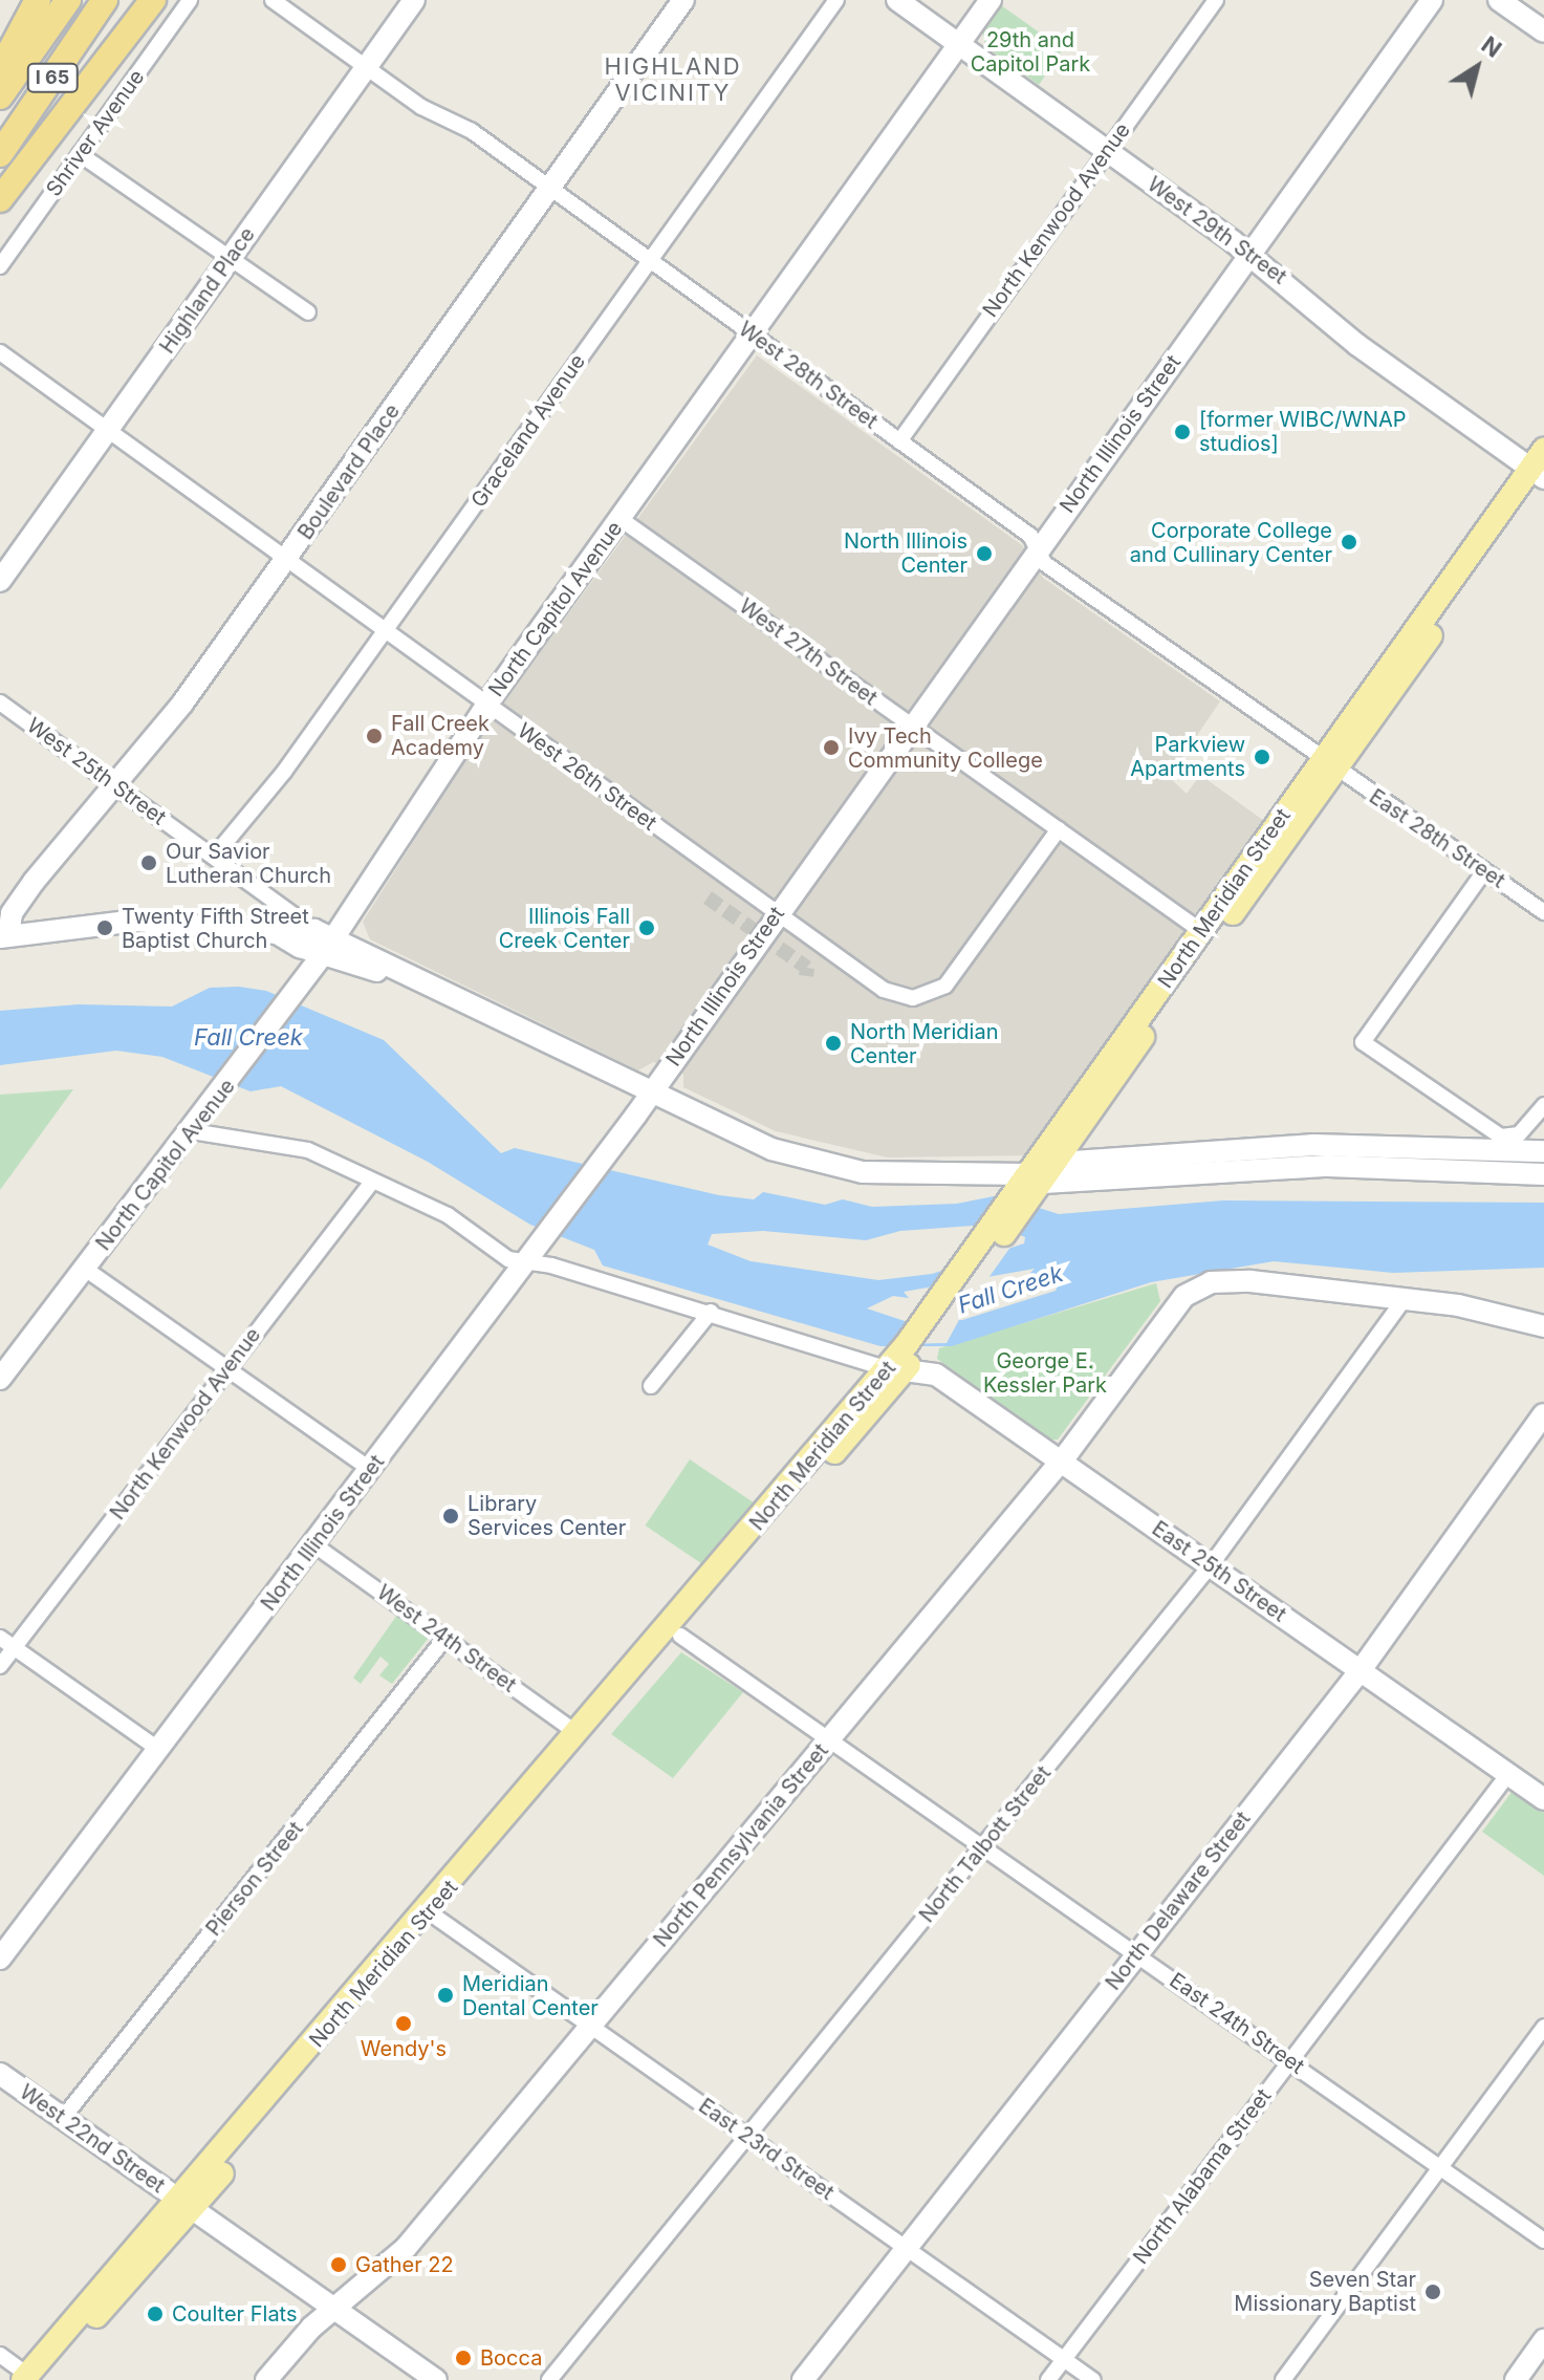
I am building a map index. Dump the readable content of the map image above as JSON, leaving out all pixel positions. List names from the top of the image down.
{
  "streets": {
    "highway": ["I 65"],
    "main road": [
      "West 29th Street",
      "Highland Place",
      "North Illinois Street",
      "Boulevard Place",
      "North Capitol Avenue",
      "North Meridian Street",
      "East 25th Street",
      "North Pennsylvania Street",
      "North Delaware Street",
      "West 22nd Street"
    ],
    "street": [
      "Shriver Avenue",
      "North Kenwood Avenue",
      "West 28th Street",
      "Graceland Avenue",
      "West 27th Street",
      "West 25th Street",
      "West 26th Street",
      "East 28th Street",
      "West 24th Street",
      "North Talbott Street",
      "Pierson Street",
      "East 24th Street",
      "East 23rd Street",
      "North Alabama Street"
    ]
  },
  "crossings": [
    ["North Kenwood Avenue", "West 29th Street"],
    ["North Kenwood Avenue", "West 28th Street"],
    ["West 29th Street", "North Illinois Street"],
    ["West 29th Street", "North Capitol Avenue"],
    ["West 29th Street", "North Meridian Street"],
    ["Highland Place", "West 28th Street"],
    ["Highland Place", "West 26th Street"],
    ["West 28th Street", "Graceland Avenue"],
    ["West 28th Street", "North Illinois Street"],
    ["West 28th Street", "Boulevard Place"],
    ["West 28th Street", "North Capitol Avenue"],
    ["West 28th Street", "East 28th Street"],
    ["West 28th Street", "North Meridian Street"],
    ["Graceland Avenue", "West 25th Street"],
    ["Graceland Avenue", "West 26th Street"],
    ["North Illinois Street", "West 27th Street"],
    ["North Illinois Street", "West 26th Street"],
    ["North Illinois Street", "West 24th Street"],
    ["Boulevard Place", "West 25th Street"],
    ["Boulevard Place", "West 26th Street"],
    ["North Capitol Avenue", "West 27th Street"],
    ["North Capitol Avenue", "West 25th Street"],
    ["North Capitol Avenue", "West 26th Street"],
    ["West 27th Street", "West 26th Street"],
    ["West 27th Street", "North Meridian Street"],
    ["East 28th Street", "North Meridian Street"],
    ["North Meridian Street", "East 25th Street"],
    ["North Meridian Street", "West 24th Street"],
    ["North Meridian Street", "East 24th Street"],
    ["North Meridian Street", "West 22nd Street"],
    ["North Meridian Street", "East 23rd Street"],
    ["East 25th Street", "North Talbott Street"],
    ["East 25th Street", "North Pennsylvania Street"],
    ["East 25th Street", "North Delaware Street"],
    ["East 25th Street", "North Alabama Street"],
    ["West 24th Street", "Pierson Street"],
    ["North Talbott Street", "North Pennsylvania Street"],
    ["North Talbott Street", "East 24th Street"],
    ["North Talbott Street", "East 23rd Street"],
    ["North Pennsylvania Street", "East 24th Street"],
    ["North Pennsylvania Street", "West 22nd Street"],
    ["North Pennsylvania Street", "East 23rd Street"],
    ["Pierson Street", "West 22nd Street"],
    ["North Delaware Street", "East 24th Street"],
    ["North Delaware Street", "East 23rd Street"],
    ["East 24th Street", "North Alabama Street"],
    ["East 23rd Street", "North Alabama Street"]
  ],
  "districts": ["HIGHLAND VICINITY"],
  "water": ["Fall Creek"],
  "parks": ["29th and Capitol Park", "George E. Kessler Park"],
  "places": [
    "[former WIBC/WNAP studios]",
    "Corporate College and Cullinary Center",
    "North Illinois Center",
    "Fall Creek Academy",
    "Ivy Tech Community College",
    "Parkview Apartments",
    "Our Savior Lutheran Church",
    "Twenty Fifth Street Baptist Church",
    "Illinois Fall Creek Center",
    "North Meridian Center",
    "Library Services Center",
    "Meridian Dental Center",
    "Wendy's",
    "Gather 22",
    "Seven Star Missionary Baptist",
    "Coulter Flats",
    "Bocca"
  ],
  "north": "top right"
}
